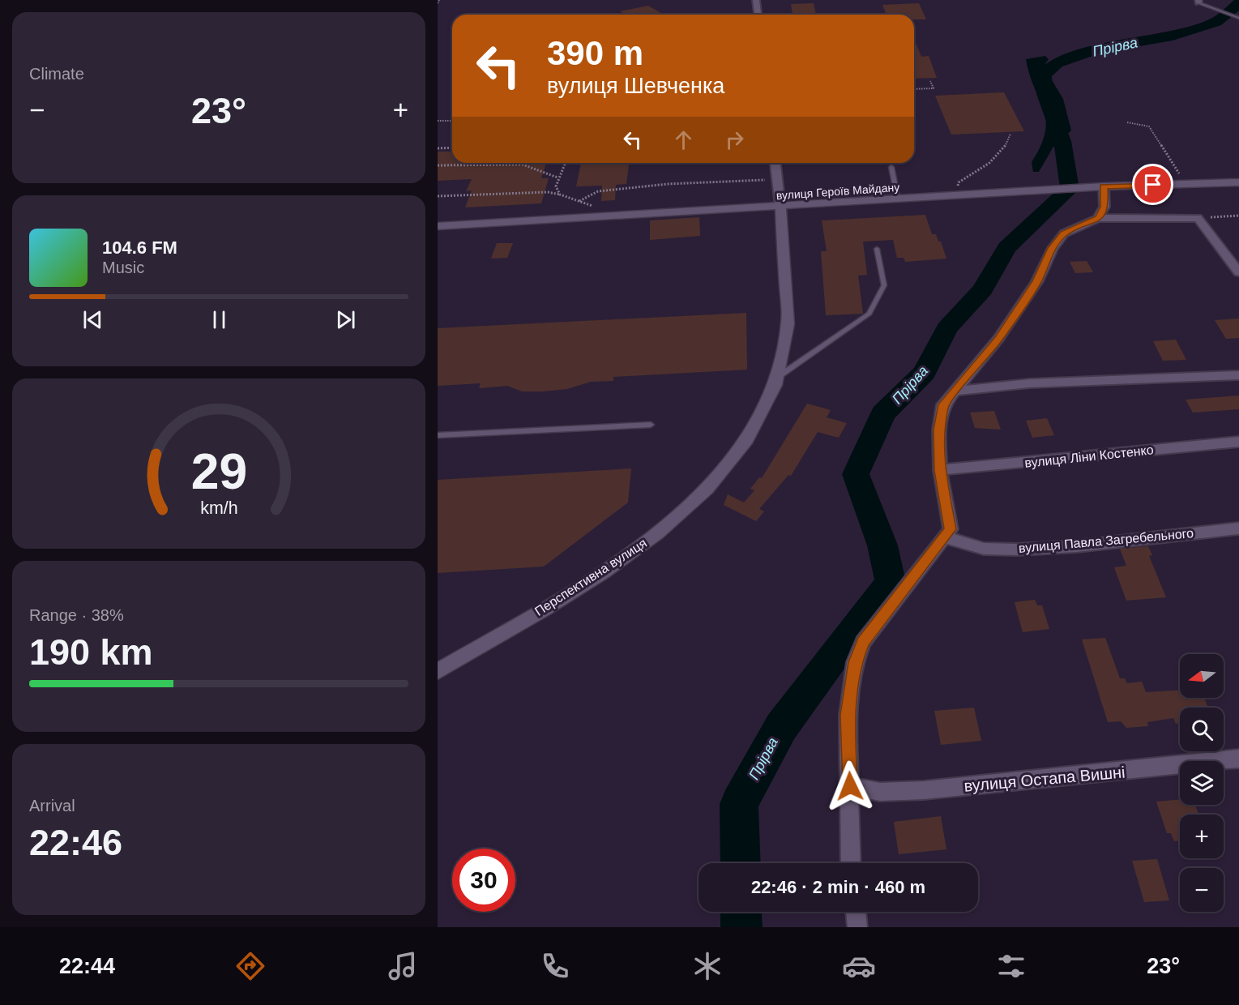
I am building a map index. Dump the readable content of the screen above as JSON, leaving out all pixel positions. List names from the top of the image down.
{
  "streets": {
    "street": [
      "вулиця Героїв Майдану",
      "вулиця Ліни Костенко",
      "вулиця Павла Загребельного",
      "Перспективна вулиця",
      "вулиця Остапа Вишні"
    ]
  },
  "crossings": [
    ["вулиця Героїв Майдану", "Перспективна вулиця"]
  ],
  "water": ["Прірва"],
  "north": "left",
  "page": {
    "tile": [
      "Climate",
      ["Range · 38%", "190 km"],
      ["Arrival", "22:46"]
    ],
    "turn": ["390 m", "вулиця Шевченка"],
    "heat": ["−", "23°", "+"],
    "song": ["104.6 FM", "Music"],
    "map_buttons": ["+", "−"],
    "limit": "30",
    "trip": "22:46 · 2 min · 460 m",
    "tabs": ["22:44", "23°"],
    "gauge": ["29", "km/h"]
  }
}
